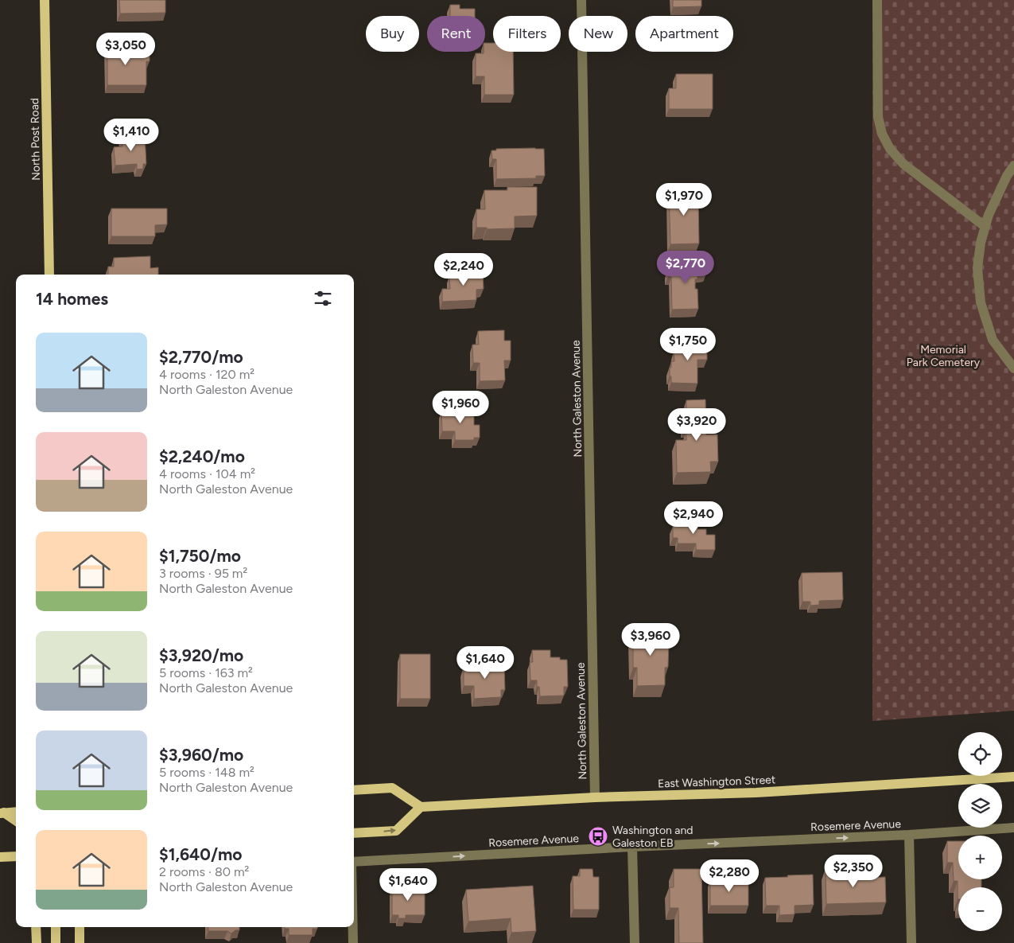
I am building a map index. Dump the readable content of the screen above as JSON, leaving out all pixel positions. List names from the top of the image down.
{
  "streets": {
    "main road": ["North Post Road", "East Washington Street"],
    "street": ["North Galeston Avenue", "Rosemere Avenue"]
  },
  "crossings": [
    ["North Galeston Avenue", "East Washington Street"]
  ],
  "one_way": ["Rosemere Avenue"],
  "parks": ["Memorial Park Cemetery"],
  "places": {
    "bus stop": ["Washington and Galeston EB"]
  },
  "page": {
    "chip": [
      "Buy",
      "Rent",
      "Filters",
      "New",
      "Apartment"
    ],
    "price": [
      "$3,050",
      "$1,410",
      "$1,970",
      "$2,770",
      "$2,240",
      "$1,750",
      "$1,960",
      "$3,920",
      "$2,940",
      "$3,960",
      "$1,640",
      "$2,350",
      "$2,280",
      "$1,640"
    ],
    "heading": "14 homes",
    "list": [
      {
        "name": "$2,770/mo",
        "note": "4 rooms · 120 m² · North Galeston Avenue"
      },
      {
        "name": "$2,240/mo",
        "note": "4 rooms · 104 m² · North Galeston Avenue"
      },
      {
        "name": "$1,750/mo",
        "note": "3 rooms · 95 m² · North Galeston Avenue"
      },
      {
        "name": "$3,920/mo",
        "note": "5 rooms · 163 m² · North Galeston Avenue"
      },
      {
        "name": "$3,960/mo",
        "note": "5 rooms · 148 m² · North Galeston Avenue"
      },
      {
        "name": "$1,640/mo",
        "note": "2 rooms · 80 m² · North Galeston Avenue"
      }
    ],
    "map_buttons": ["+", "−"]
  }
}
